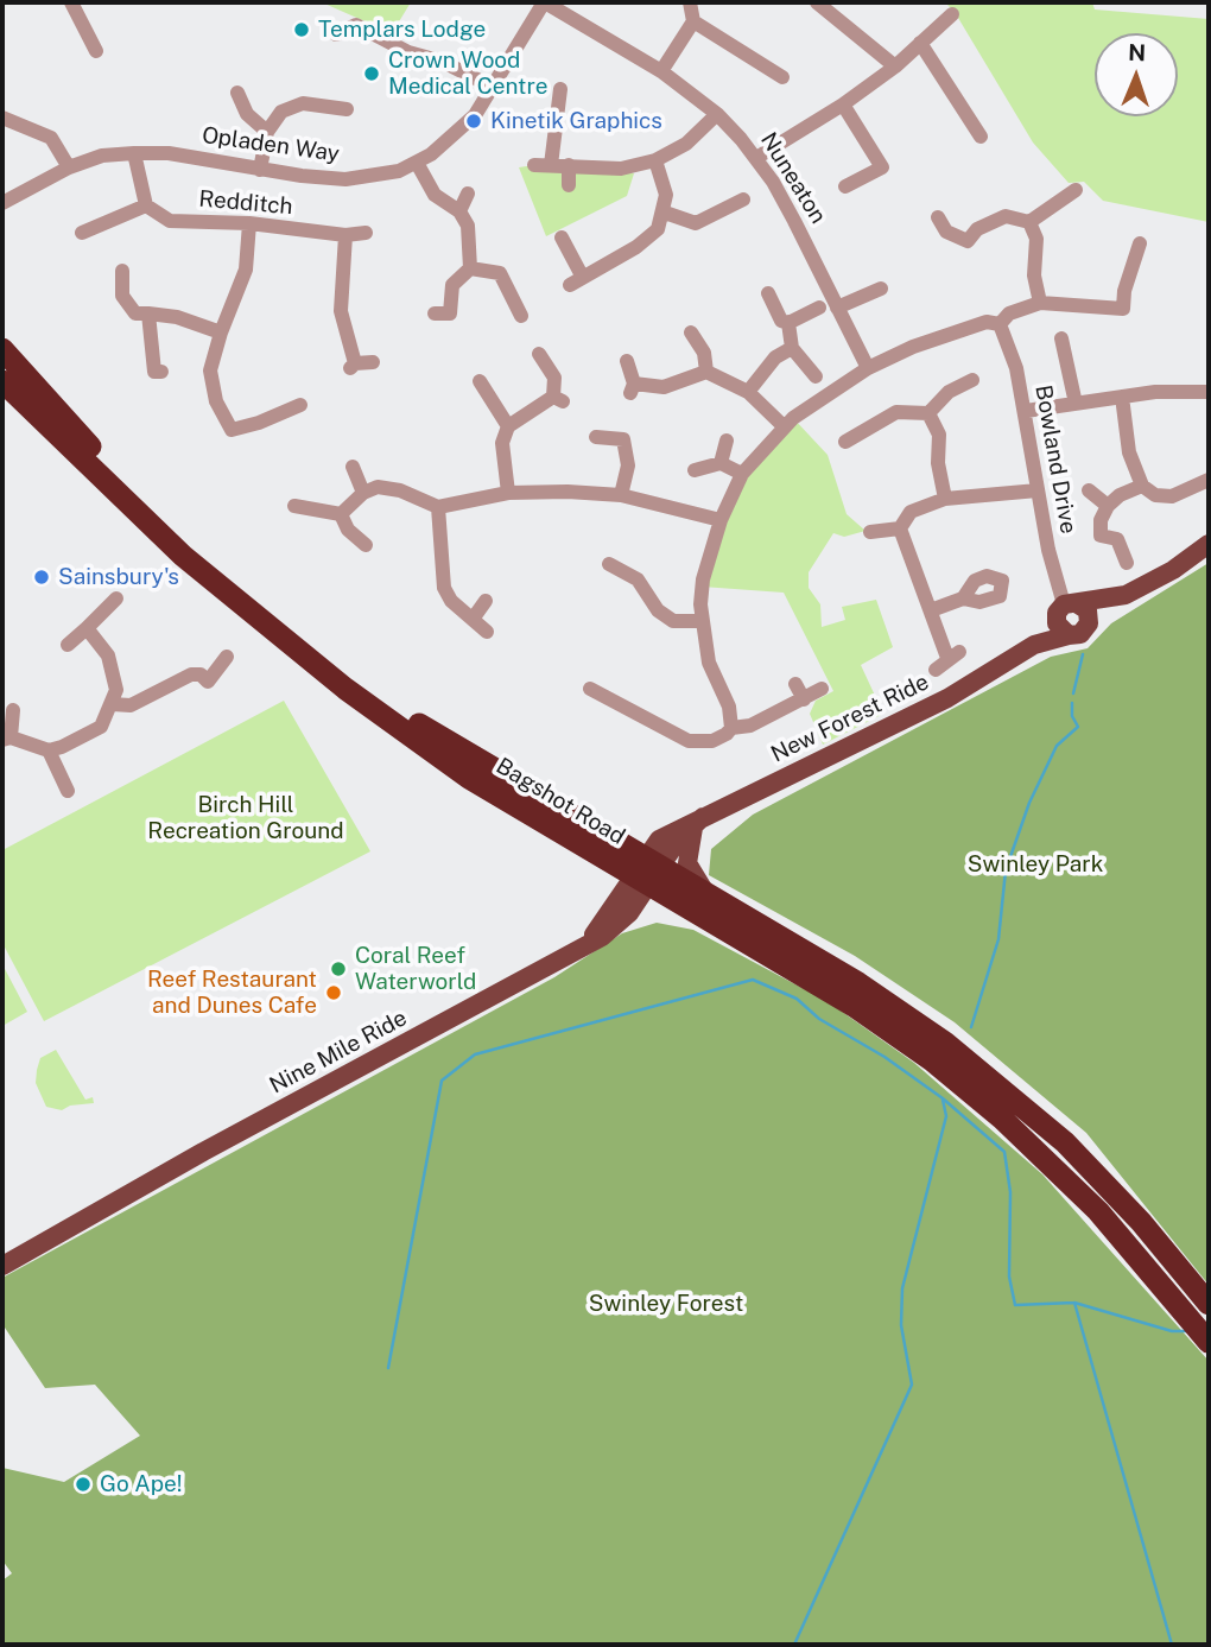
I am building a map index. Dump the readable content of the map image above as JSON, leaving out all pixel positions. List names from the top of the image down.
{
  "streets": {
    "highway": ["Bagshot Road"],
    "main road": ["New Forest Ride", "Nine Mile Ride"],
    "street": [
      "Opladen Way",
      "Nuneaton",
      "Redditch",
      "Bowland Drive"
    ]
  },
  "crossings": [
    ["Opladen Way", "Nuneaton"],
    ["Bowland Drive", "New Forest Ride"],
    ["New Forest Ride", "Bagshot Road"],
    ["New Forest Ride", "Nine Mile Ride"],
    ["Bagshot Road", "Nine Mile Ride"]
  ],
  "parks": ["Birch Hill Recreation Ground", "Swinley Park", "Swinley Forest"],
  "places": [
    "Templars Lodge",
    "Crown Wood Medical Centre",
    "Kinetik Graphics",
    "Sainsbury's",
    "Coral Reef Waterworld",
    "Reef Restaurant and Dunes Cafe",
    "Go Ape!"
  ],
  "north": "top"
}
